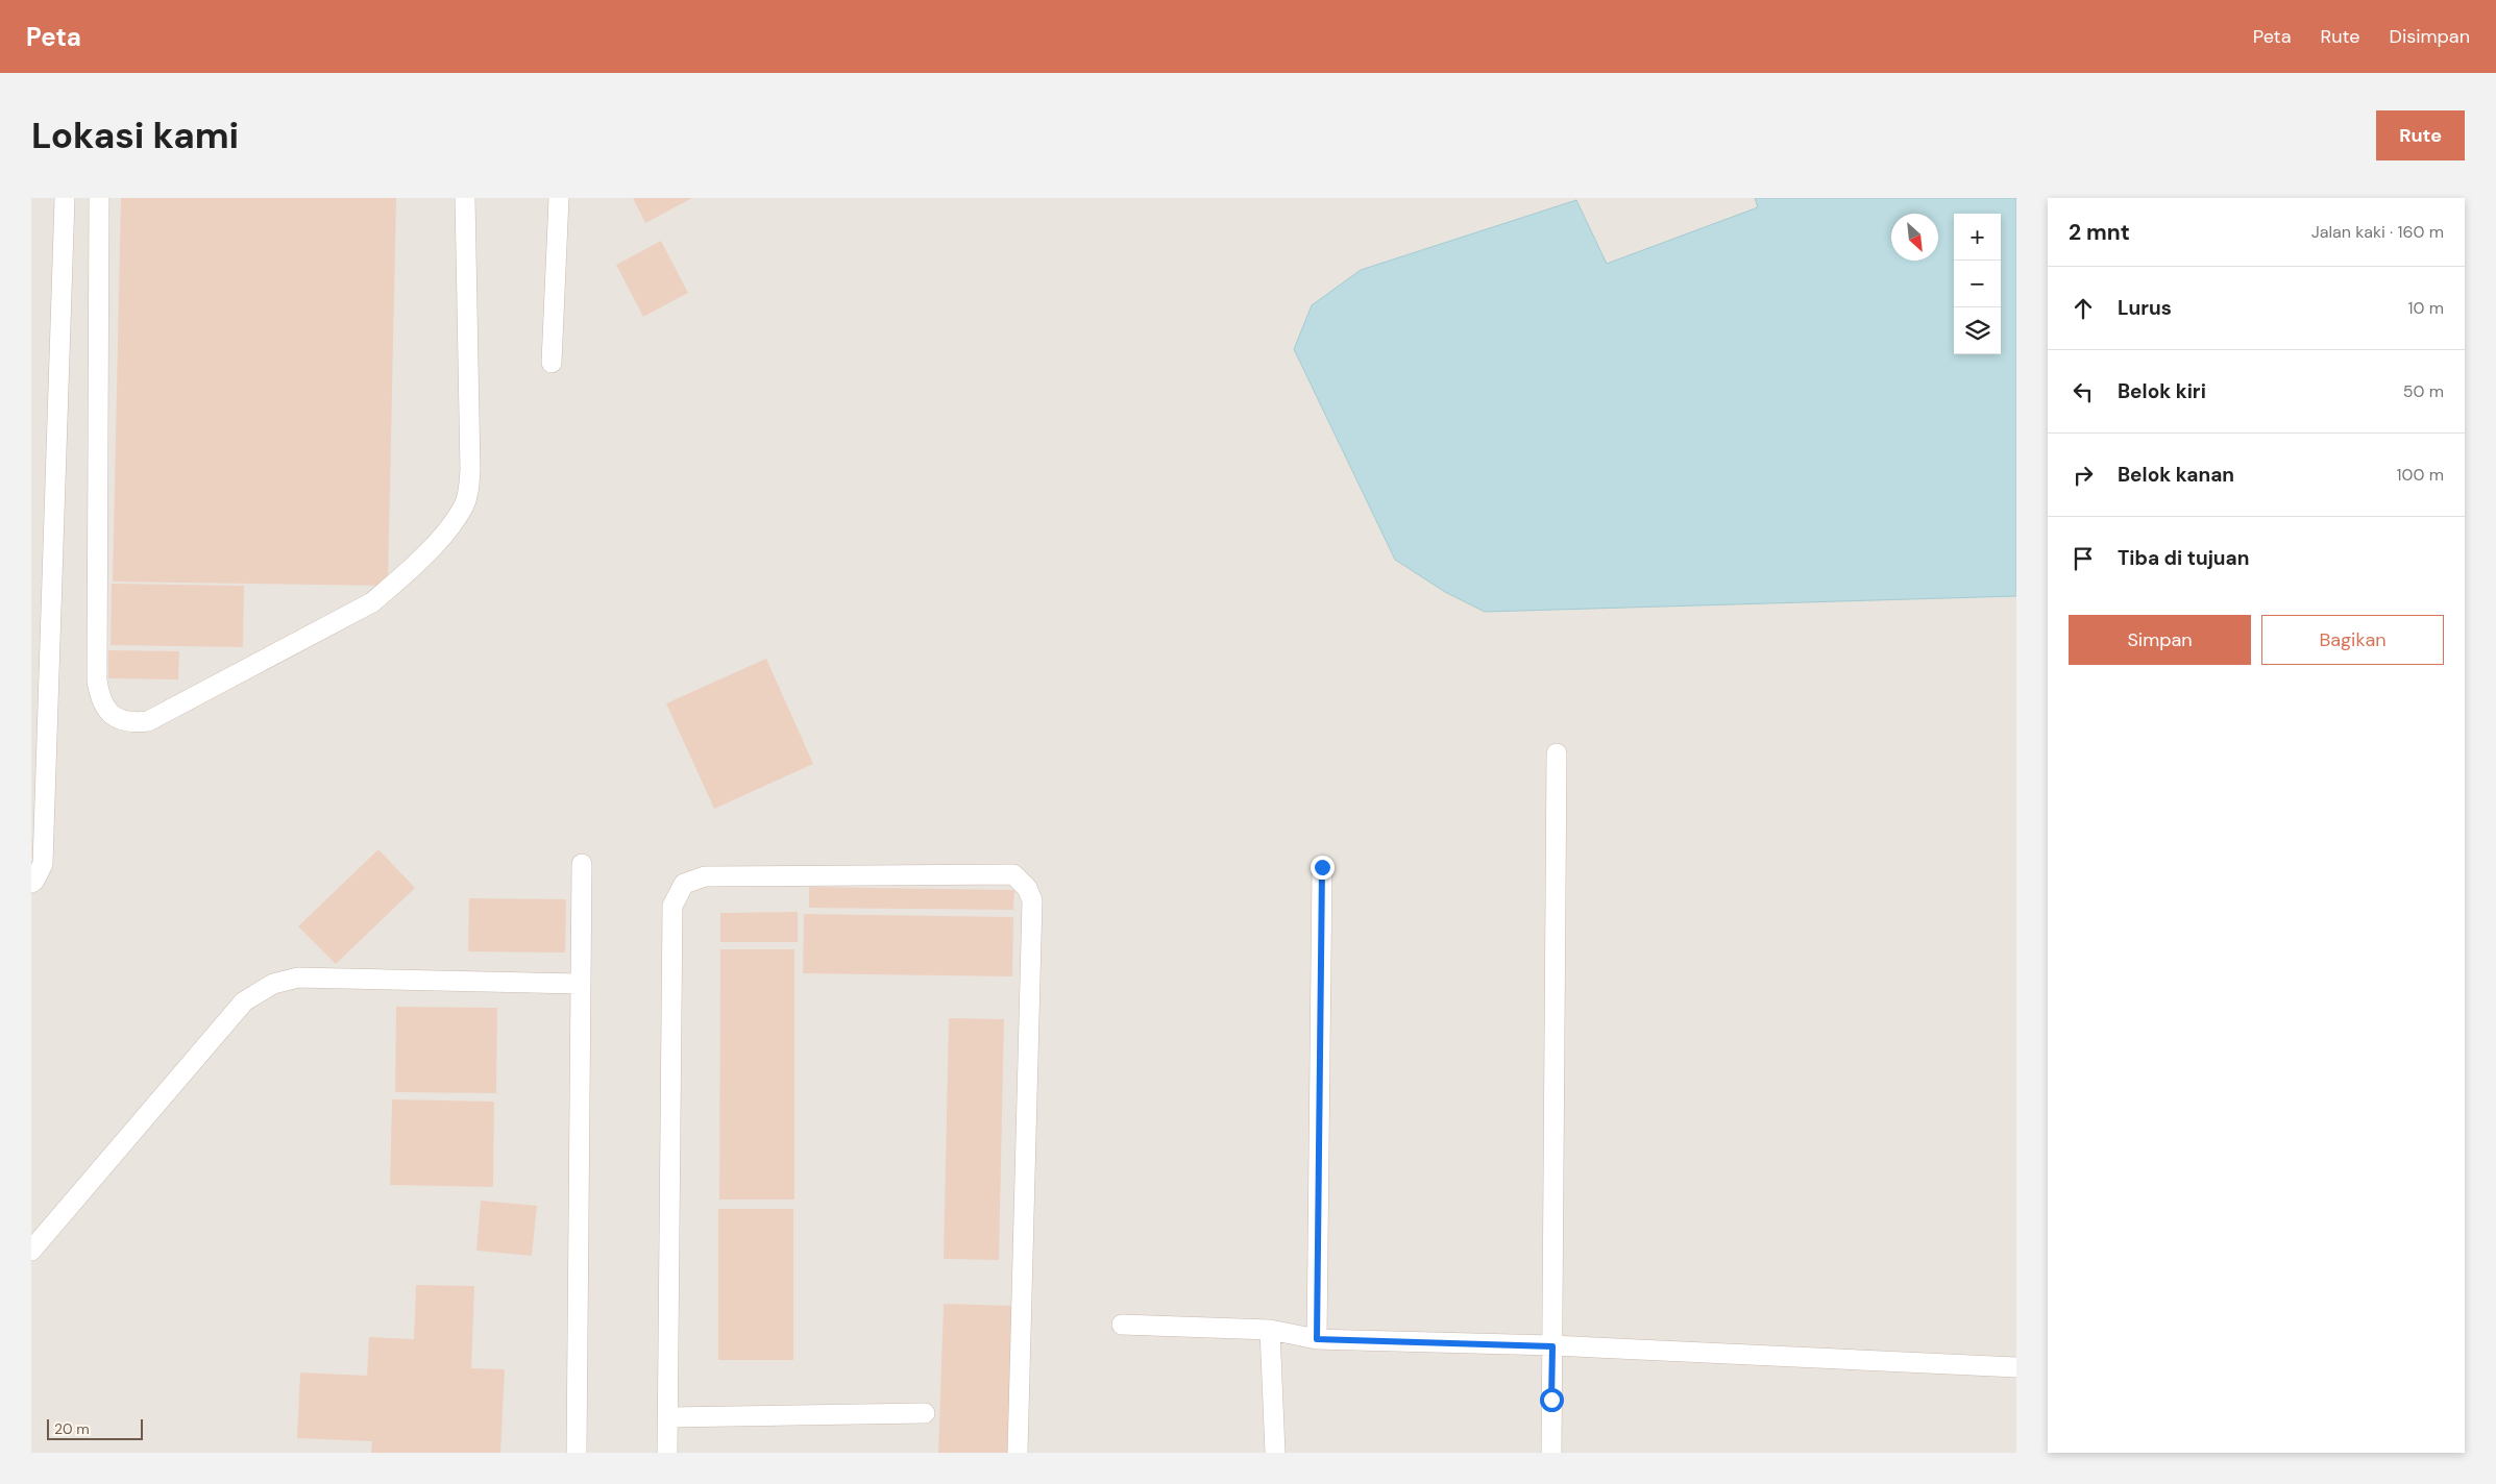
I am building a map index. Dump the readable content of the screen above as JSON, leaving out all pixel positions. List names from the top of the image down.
{
  "scale_bar": "20 m",
  "north": "bottom right",
  "page": {
    "header": "Peta",
    "nav": ["Peta", "Rute", "Disimpan"],
    "buttons": [
      "Rute",
      ["Simpan", "Bagikan"]
    ],
    "title": "Lokasi kami",
    "heading": ["2 mnt", "Jalan kaki · 160 m"],
    "map_buttons": ["+", "−"],
    "list": [
      ["Lurus", "10 m"],
      ["Belok kiri", "50 m"],
      ["Belok kanan", "100 m"],
      "Tiba di tujuan"
    ],
    "scale": "20 m"
  }
}
